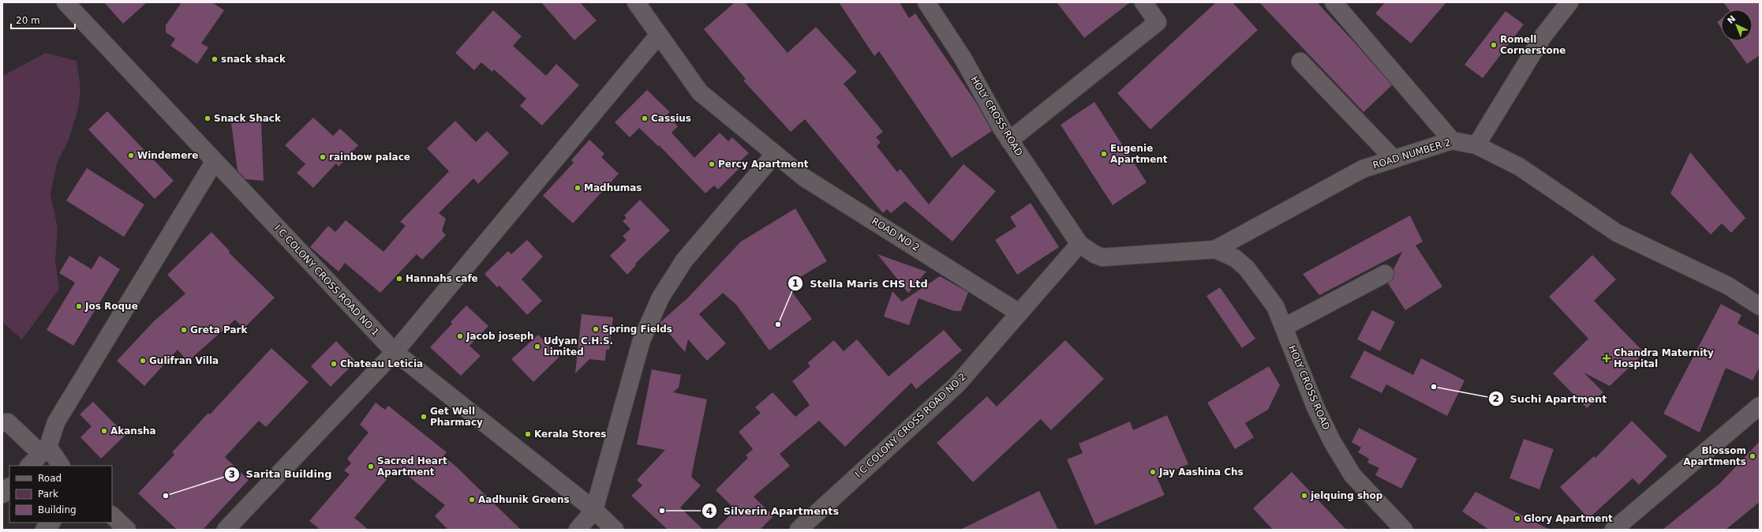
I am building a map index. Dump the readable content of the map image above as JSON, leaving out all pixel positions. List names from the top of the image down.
{
  "streets": {
    "street": [
      "HOLY CROSS ROAD",
      "ROAD NUMBER 2",
      "ROAD NO 2",
      "I C COLONY CROSS ROAD NO 1",
      "I C COLONY CROSS ROAD NO 2"
    ]
  },
  "crossings": [
    ["HOLY CROSS ROAD", "ROAD NUMBER 2"],
    ["HOLY CROSS ROAD", "I C COLONY CROSS ROAD NO 2"],
    ["ROAD NO 2", "I C COLONY CROSS ROAD NO 2"]
  ],
  "places": {
    "other": [
      "Romell Cornerstone",
      "snack shack",
      "Snack Shack",
      "Cassius",
      "Eugenie Apartment",
      "Windemere",
      "rainbow palace",
      "Percy Apartment",
      "Madhumas",
      "Hannahs cafe",
      "Jos Roque",
      "Stella Maris CHS Ltd",
      "Spring Fields",
      "Greta Park",
      "Jacob joseph",
      "Udyan C.H.S. Limited",
      "Gulifran Villa",
      "Chateau Leticia",
      "Suchi Apartment",
      "Get Well Pharmacy",
      "Akansha",
      "Kerala Stores",
      "Blossom Apartments",
      "Sacred Heart Apartment",
      "Jay Aashina Chs",
      "Sarita Building",
      "jelquing shop",
      "Aadhunik Greens",
      "Silverin Apartments",
      "Glory Apartment"
    ],
    "health": ["Chandra Maternity Hospital"]
  },
  "legend": ["Road", "Park", "Building"],
  "scale_bar": "20 m",
  "north": "top left"
}
